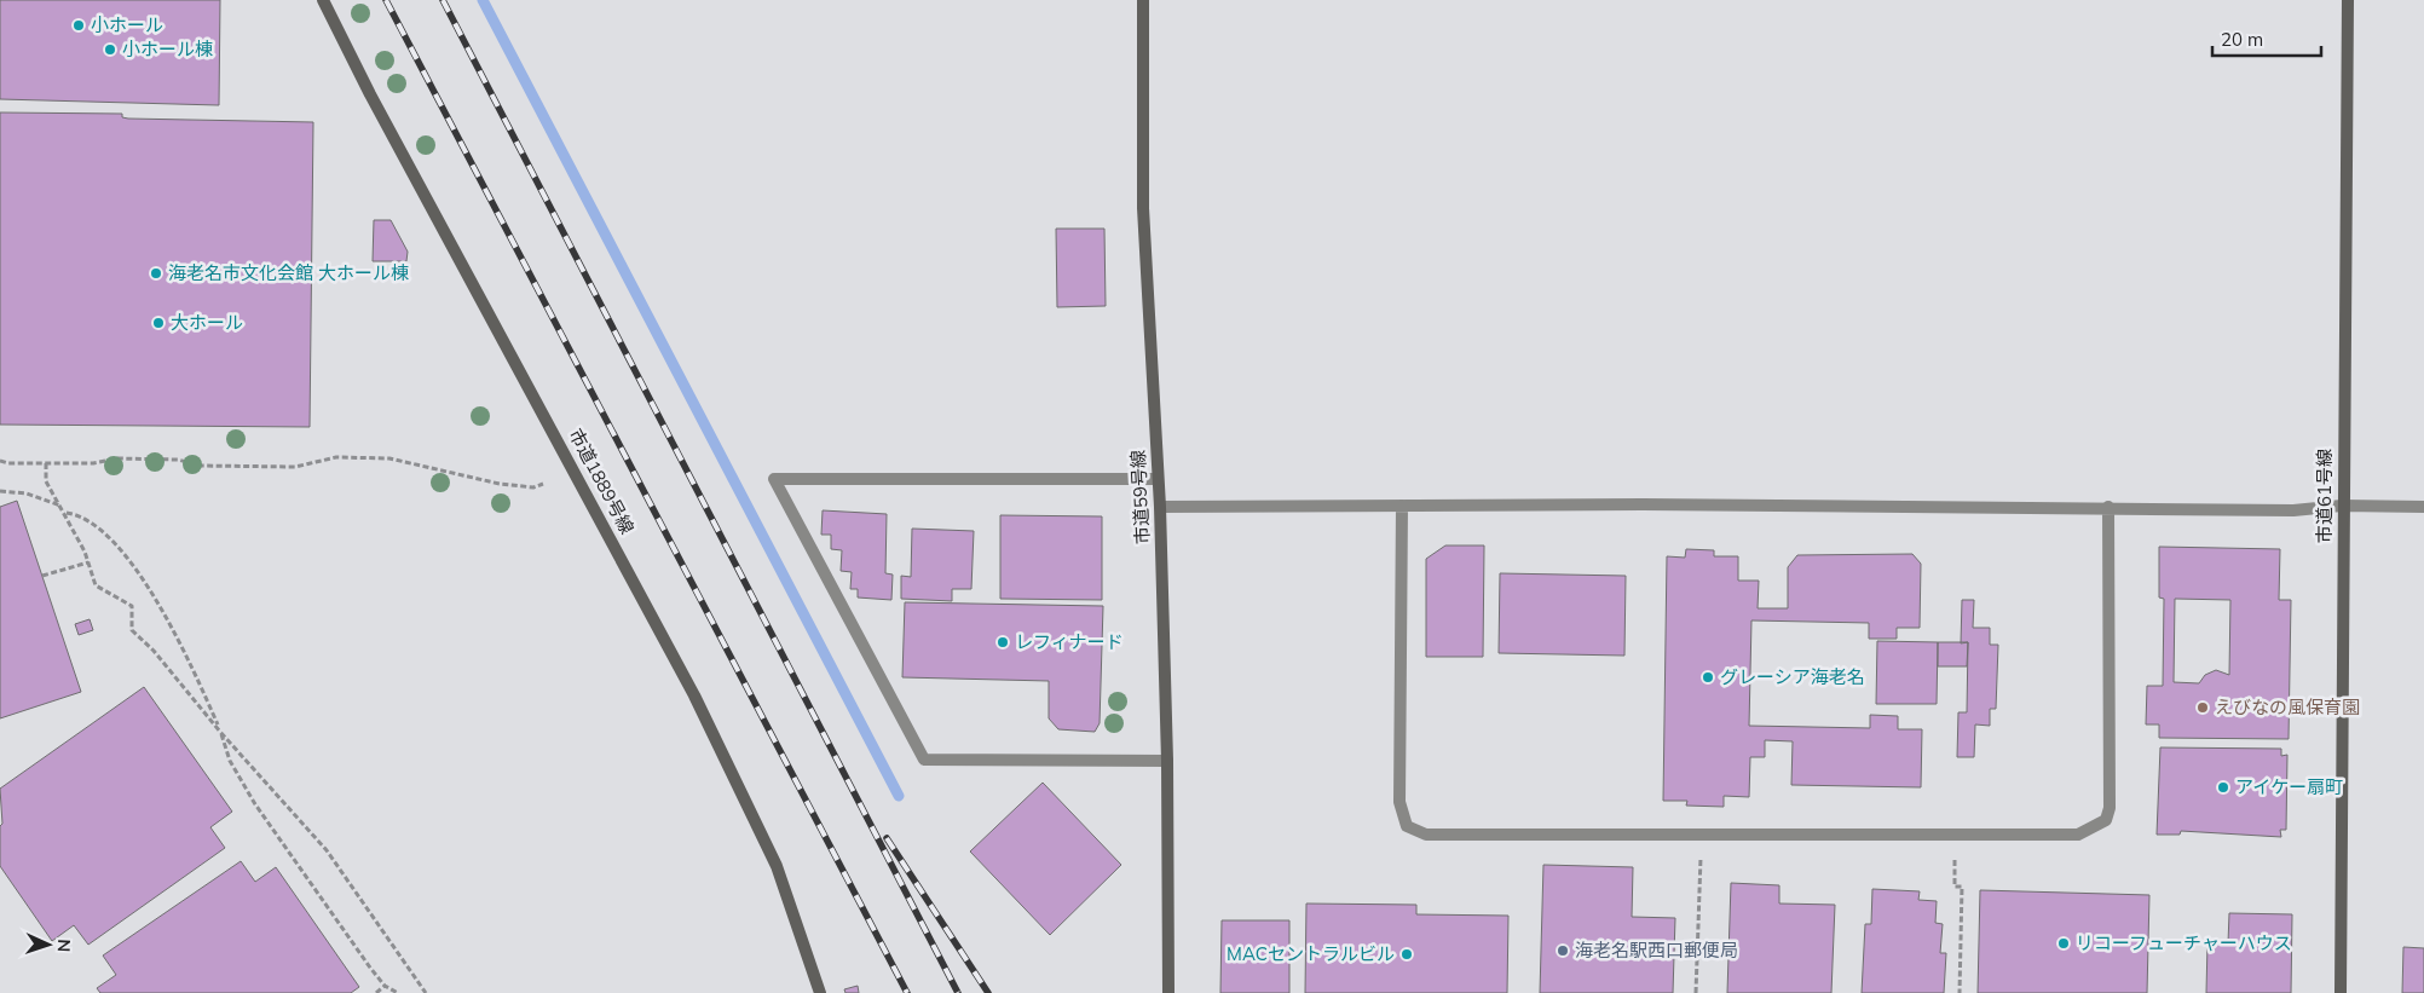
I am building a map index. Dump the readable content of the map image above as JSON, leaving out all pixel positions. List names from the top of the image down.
{
  "streets": {
    "street": ["市道1889号線", "市道61号線", "市道59号線"]
  },
  "places": [
    "小ホール",
    "小ホール棟",
    "海老名市文化会館 大ホール棟",
    "大ホール",
    "レフィナード",
    "グレーシア海老名",
    "えびなの風保育園",
    "アイケー扇町",
    "リコーフューチャーハウス",
    "海老名駅西口郵便局",
    "MACセントラルビル"
  ],
  "scale_bar": "20 m",
  "north": "right"
}
